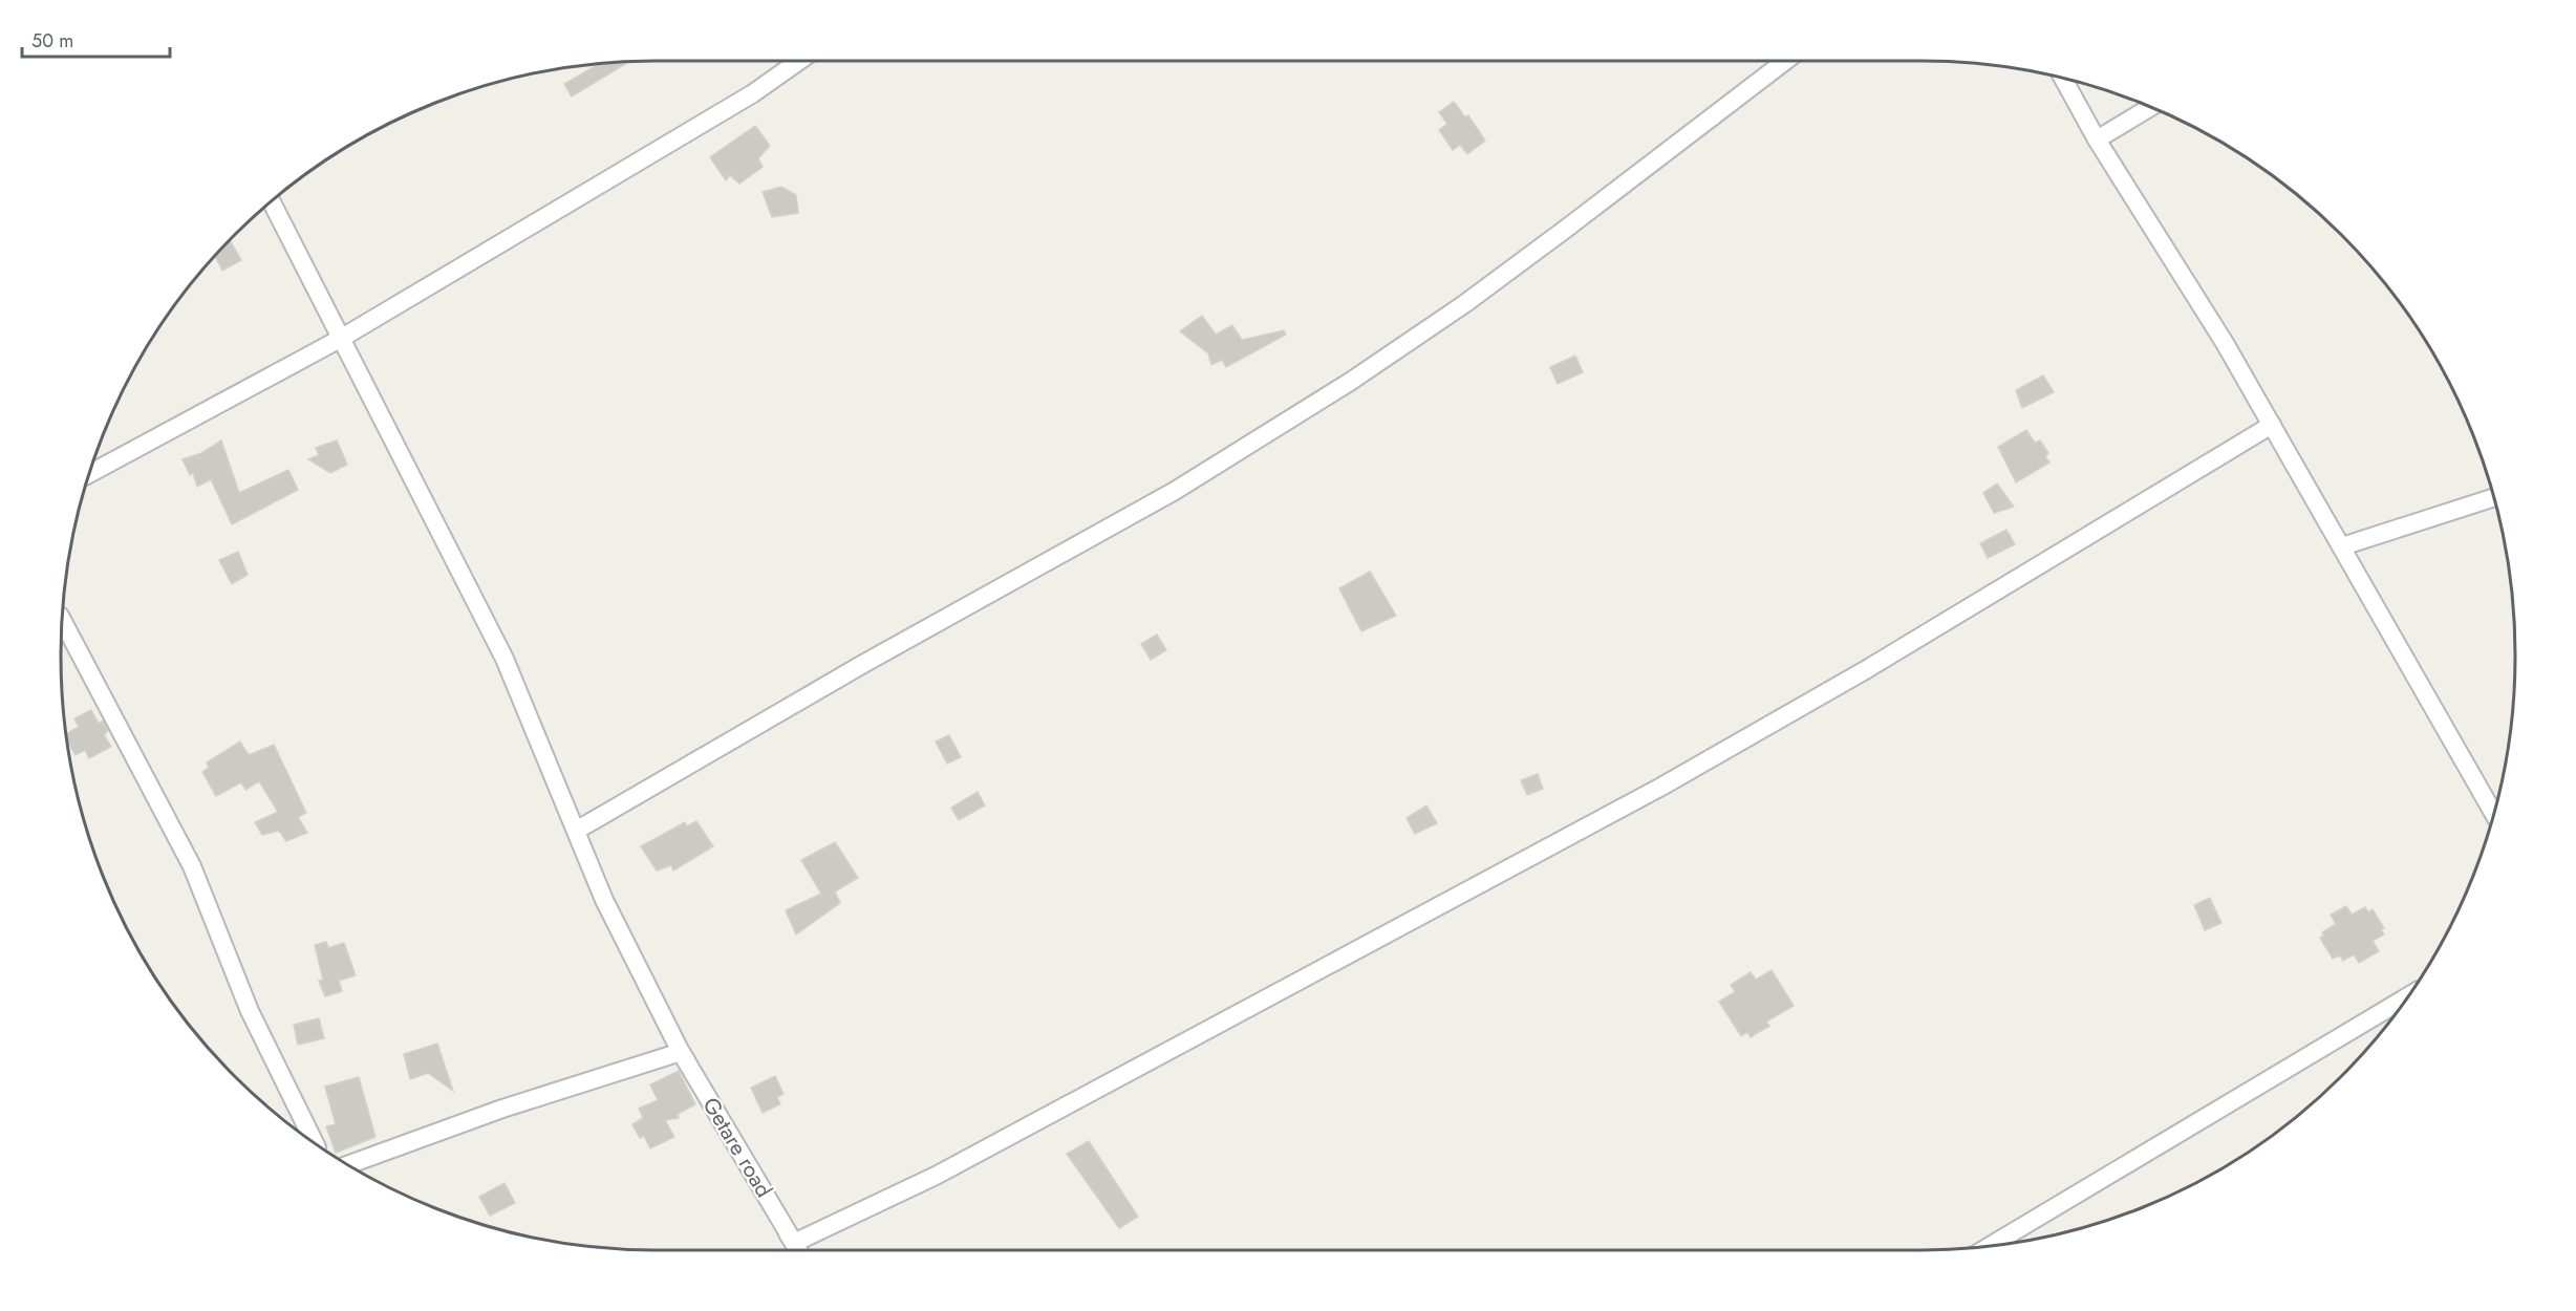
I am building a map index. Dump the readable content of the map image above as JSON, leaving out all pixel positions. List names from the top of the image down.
{
  "scale_bar": "50 m"
}
